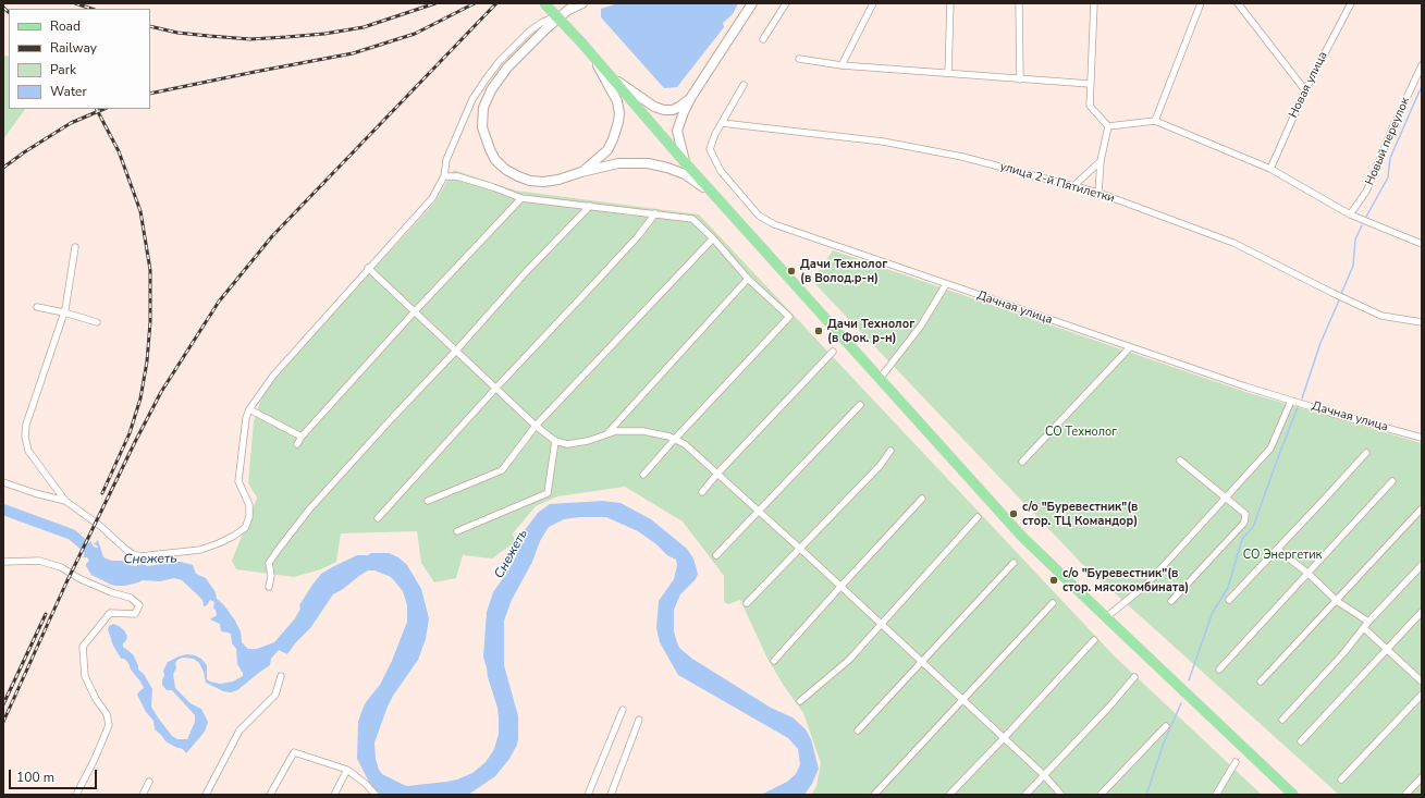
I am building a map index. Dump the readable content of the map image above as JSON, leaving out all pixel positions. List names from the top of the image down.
{
  "streets": {
    "street": [
      "Новая улица",
      "Новый переулок",
      "улица 2-й Пятилетки",
      "Дачная улица"
    ]
  },
  "crossings": [
    ["улица 2-й Пятилетки", "Дачная улица"]
  ],
  "water": ["Снежеть"],
  "parks": ["СО Технолог", "СО Энергетик"],
  "places": [
    "Дачи Технолог (в Волод.р-н)",
    "Дачи Технолог (в Фок. р-н)",
    "с/о \"Буревестник\"(в стор. ТЦ Командор)",
    "с/о \"Буревестник\"(в стор. мясокомбината)"
  ],
  "legend": [
    "Road",
    "Railway",
    "Park",
    "Water"
  ],
  "scale_bar": "100 m"
}
